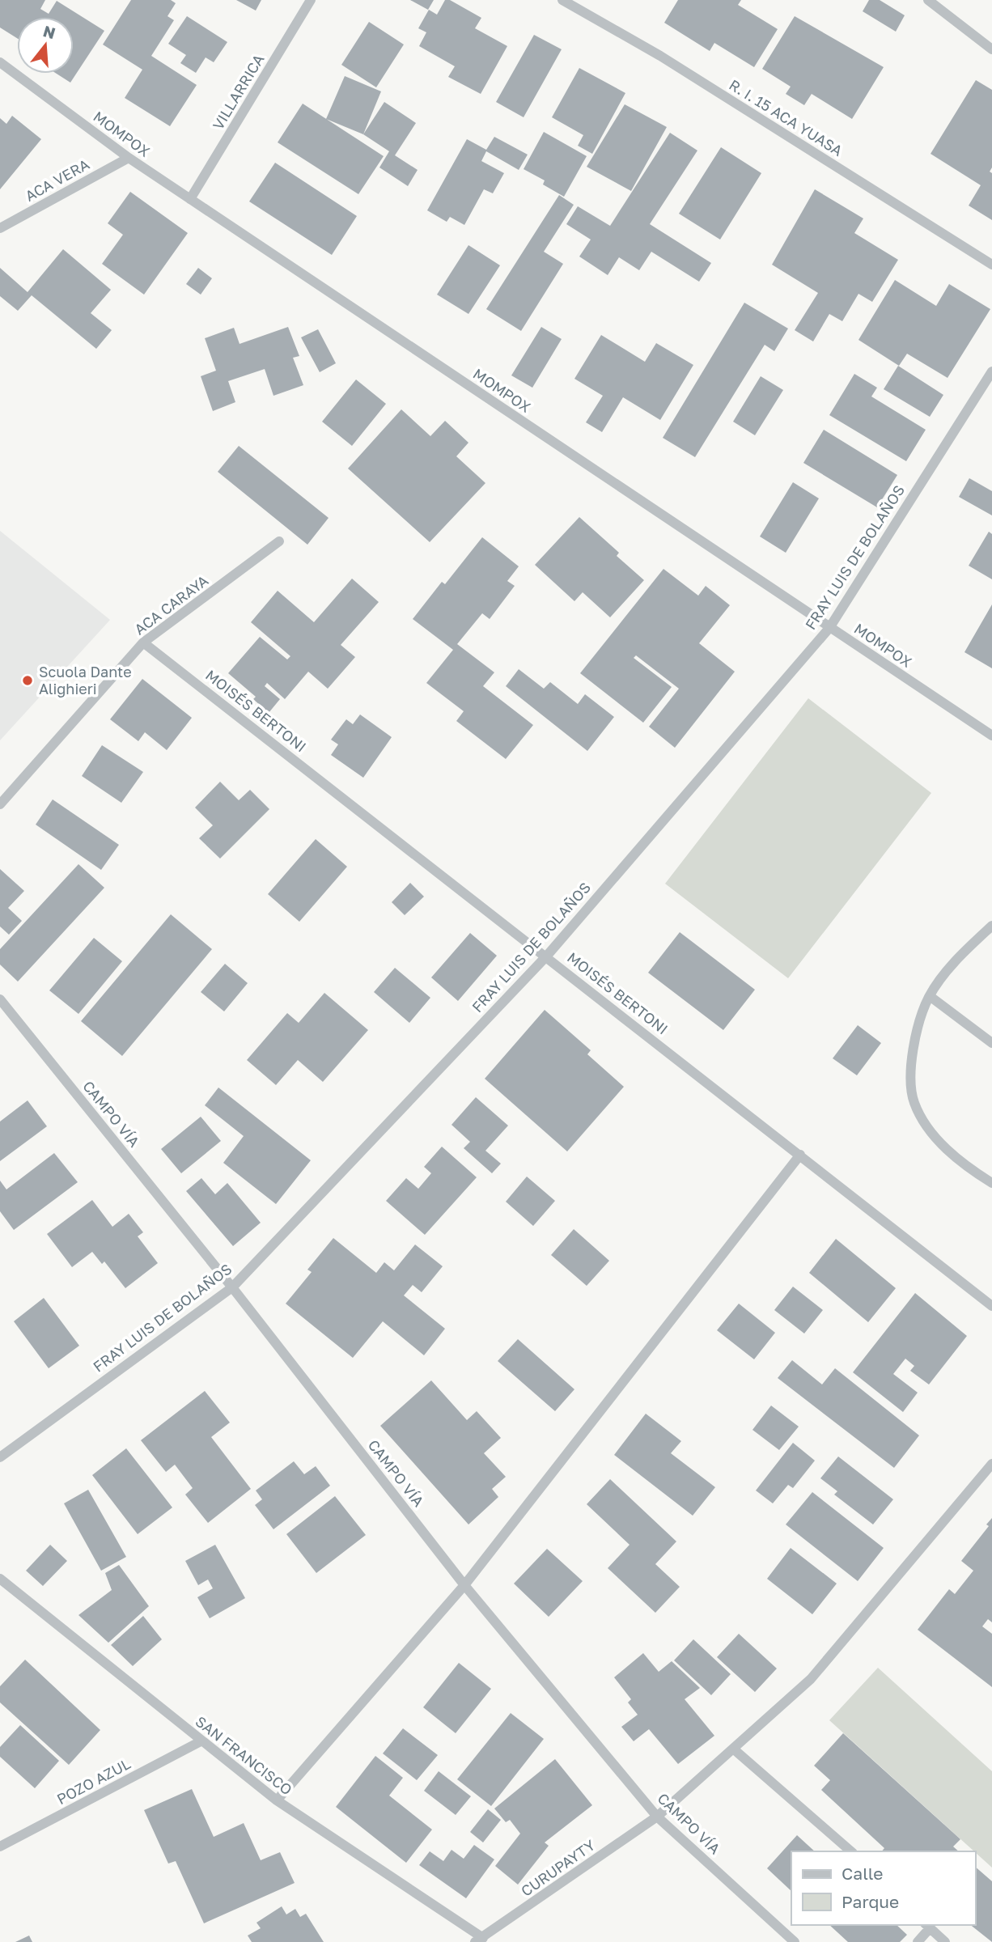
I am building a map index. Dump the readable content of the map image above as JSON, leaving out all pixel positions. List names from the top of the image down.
{
  "streets": {
    "street": [
      "VILLARRICA",
      "R. I. 15 ACA YUASA",
      "MOMPOX",
      "ACA VERA",
      "FRAY LUIS DE BOLAÑOS",
      "ACA CARAYA",
      "MOISÉS BERTONI",
      "CAMPO VÍA",
      "SAN FRANCISCO",
      "POZO AZUL",
      "CURUPAYTY"
    ]
  },
  "crossings": [
    ["VILLARRICA", "MOMPOX"],
    ["MOMPOX", "ACA VERA"],
    ["MOMPOX", "FRAY LUIS DE BOLAÑOS"],
    ["FRAY LUIS DE BOLAÑOS", "MOISÉS BERTONI"],
    ["FRAY LUIS DE BOLAÑOS", "CAMPO VÍA"],
    ["ACA CARAYA", "MOISÉS BERTONI"],
    ["CAMPO VÍA", "CURUPAYTY"],
    ["SAN FRANCISCO", "POZO AZUL"],
    ["SAN FRANCISCO", "CURUPAYTY"]
  ],
  "places": ["Scuola Dante Alighieri"],
  "legend": ["Calle", "Parque"],
  "north": "top"
}
